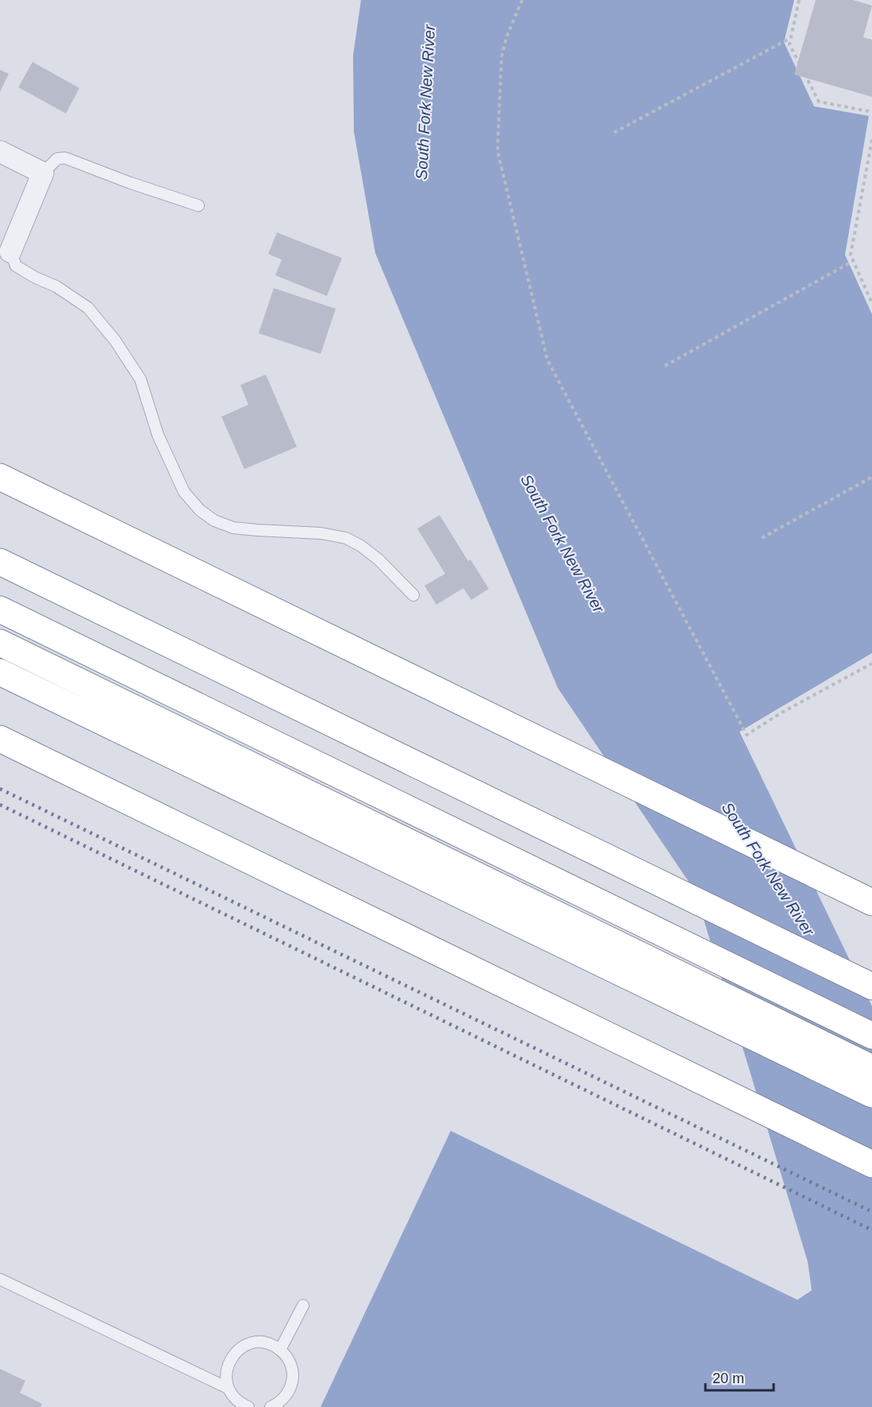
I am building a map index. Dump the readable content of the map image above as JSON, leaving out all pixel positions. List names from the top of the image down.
{
  "water": ["South Fork New River"],
  "scale_bar": "20 m"
}
